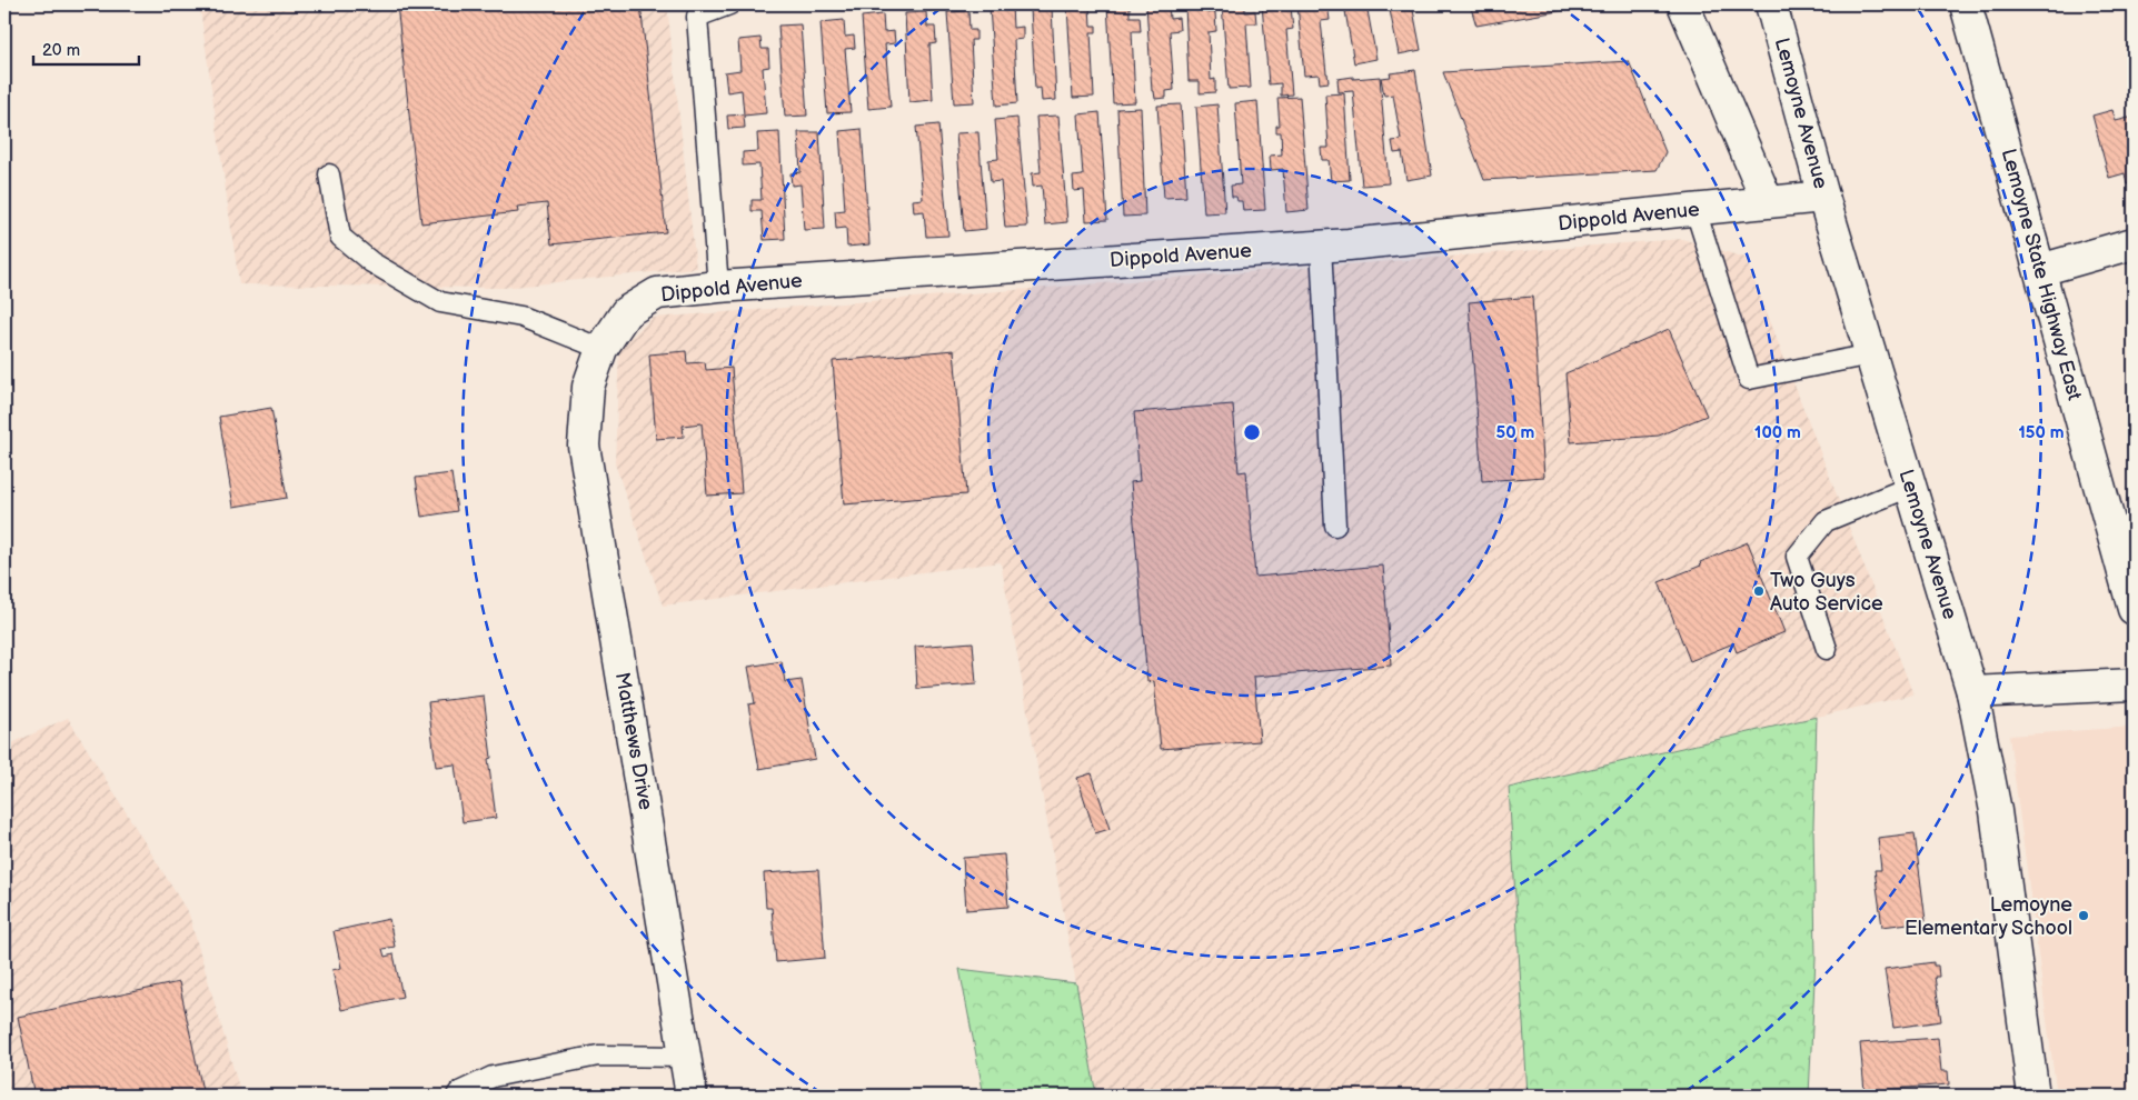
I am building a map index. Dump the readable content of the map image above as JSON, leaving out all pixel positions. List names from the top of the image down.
{
  "streets": {
    "street": [
      "Lemoyne Avenue",
      "Dippold Avenue",
      "Lemoyne State Highway East",
      "Matthews Drive"
    ]
  },
  "crossings": [
    ["Lemoyne Avenue", "Dippold Avenue"],
    ["Dippold Avenue", "Matthews Drive"]
  ],
  "places": ["Two Guys Auto Service", "Lemoyne Elementary School"],
  "scale_bar": "20 m",
  "rings": ["50 m", "100 m", "150 m"]
}
